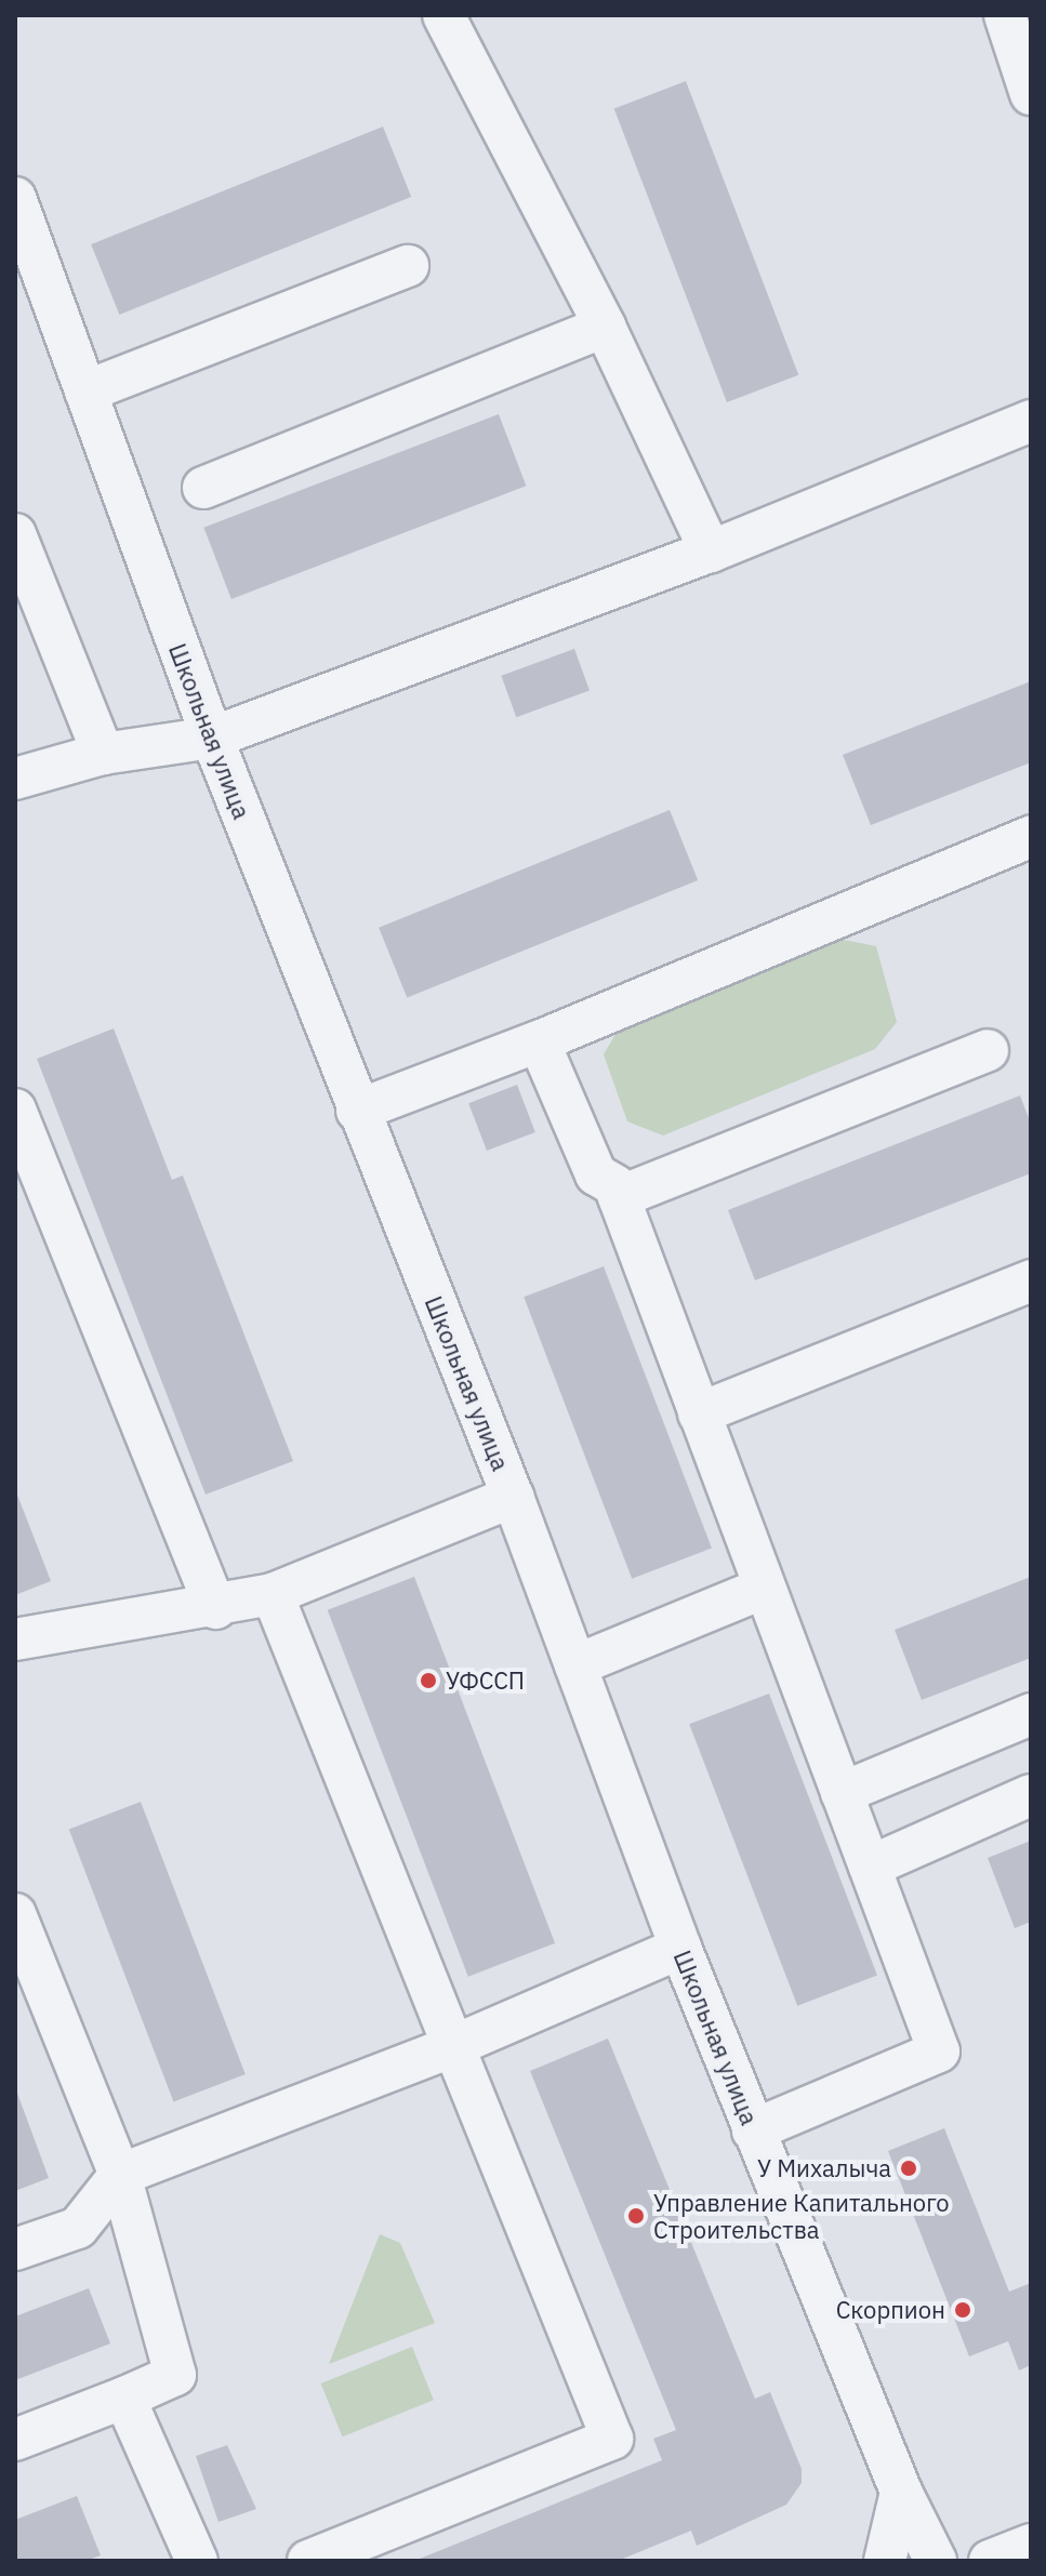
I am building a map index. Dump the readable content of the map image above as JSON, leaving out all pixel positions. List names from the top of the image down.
{
  "streets": {
    "street": ["Школьная улица"]
  },
  "places": [
    "УФССП",
    "У Михалыча",
    "Управление Капитального Строительства",
    "Скорпион"
  ]
}
